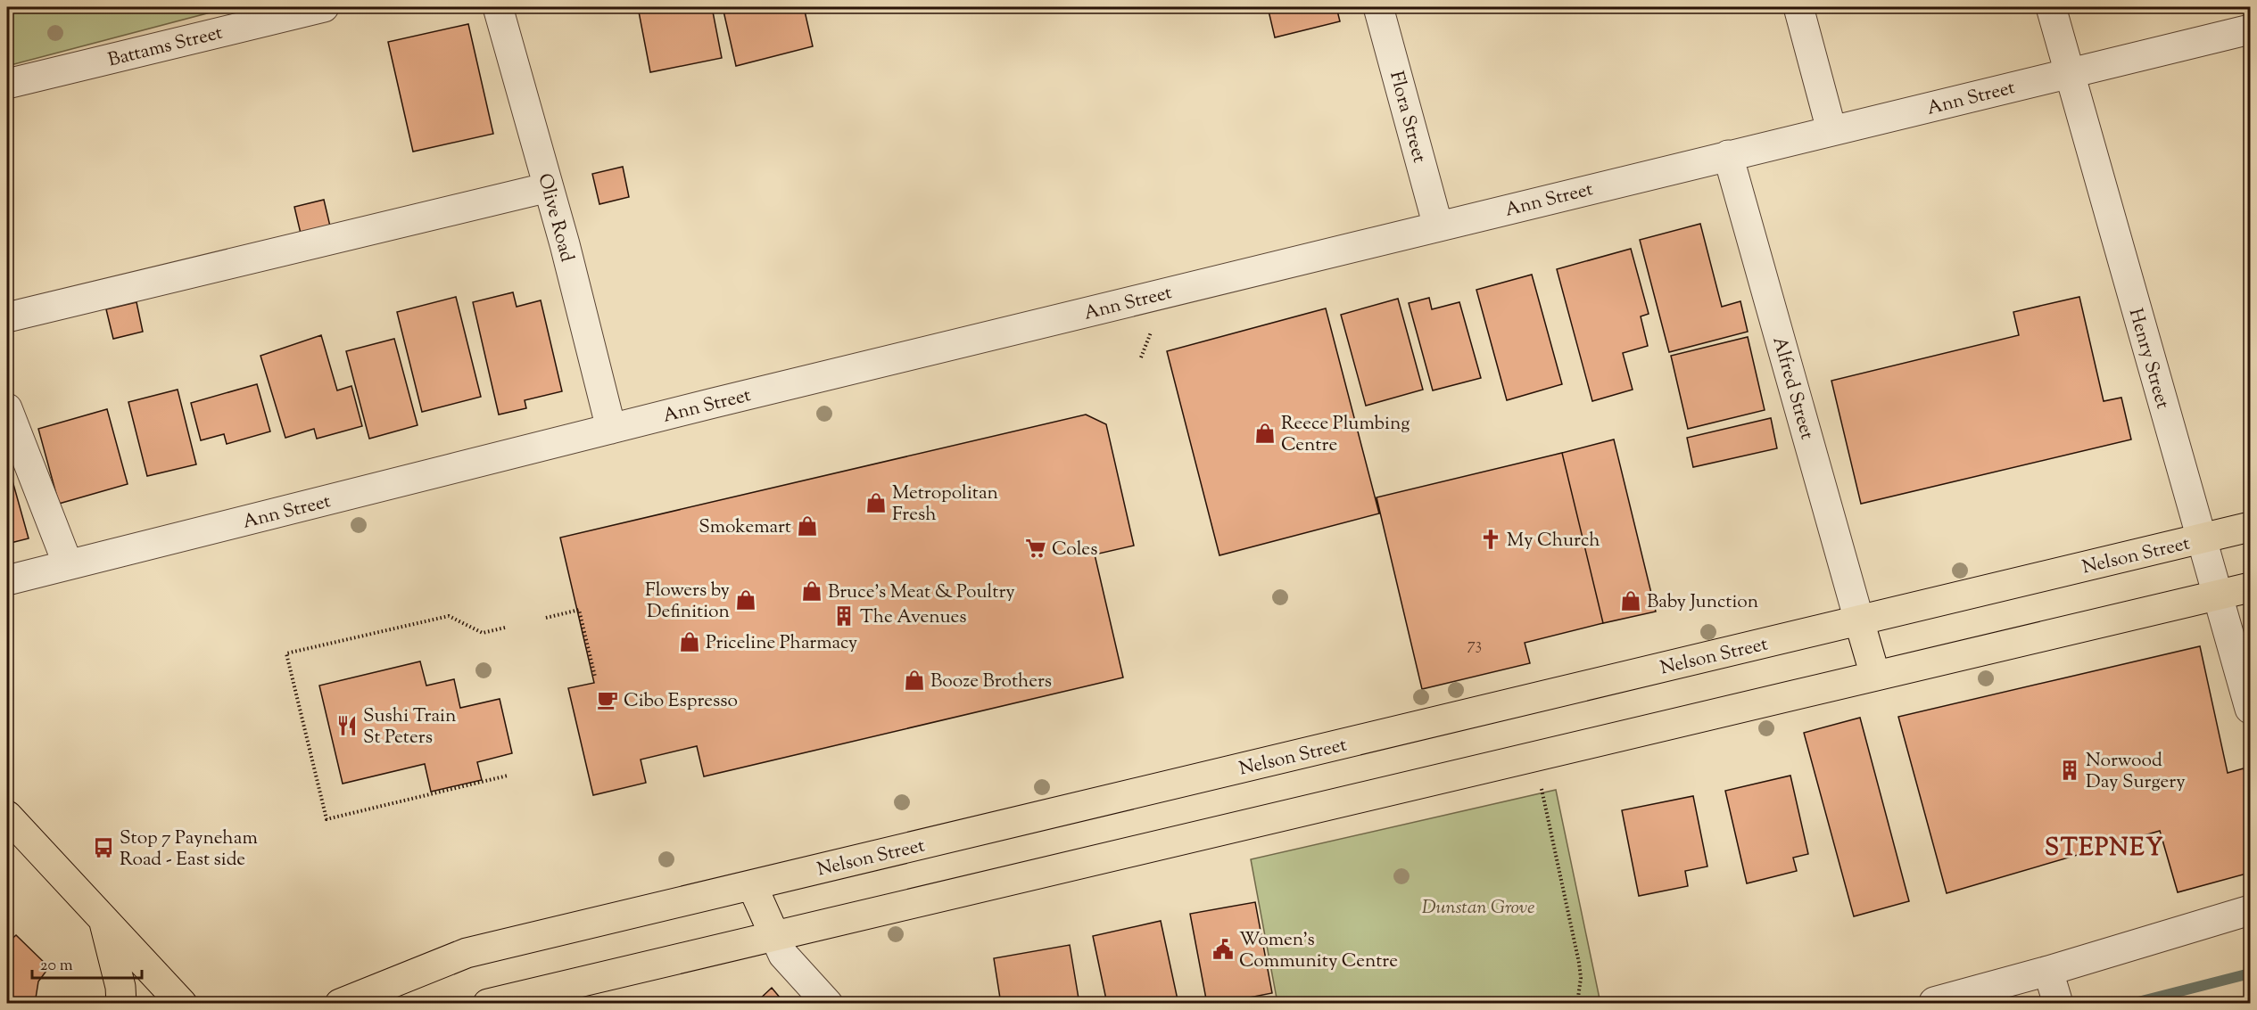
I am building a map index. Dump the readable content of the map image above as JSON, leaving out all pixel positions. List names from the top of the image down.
{
  "streets": {
    "main road": ["Nelson Street"],
    "street": [
      "Battams Street",
      "Ann Street",
      "Flora Street",
      "Olive Road",
      "Henry Street",
      "Alfred Street"
    ]
  },
  "crossings": [
    ["Ann Street", "Flora Street"],
    ["Ann Street", "Olive Road"],
    ["Ann Street", "Henry Street"],
    ["Ann Street", "Alfred Street"],
    ["Henry Street", "Nelson Street"],
    ["Alfred Street", "Nelson Street"]
  ],
  "districts": ["STEPNEY"],
  "parks": ["Dunstan Grove"],
  "places": {
    "shop": [
      "Reece Plumbing Centre",
      "Metropolitan Fresh",
      "Smokemart",
      "Bruce's Meat & Poultry",
      "Flowers by Definition",
      "Baby Junction",
      "Priceline Pharmacy",
      "Booze Brothers"
    ],
    "church": ["My Church"],
    "supermarket": ["Coles"],
    "building": ["The Avenues", "Norwood Day Surgery"],
    "cafe": ["Cibo Espresso"],
    "restaurant": ["Sushi Train St Peters"],
    "bus stop": ["Stop 7 Payneham Road - East side"],
    "public building": ["Women's Community Centre"]
  },
  "house_numbers": ["73"],
  "scale_bar": "20 m"
}
